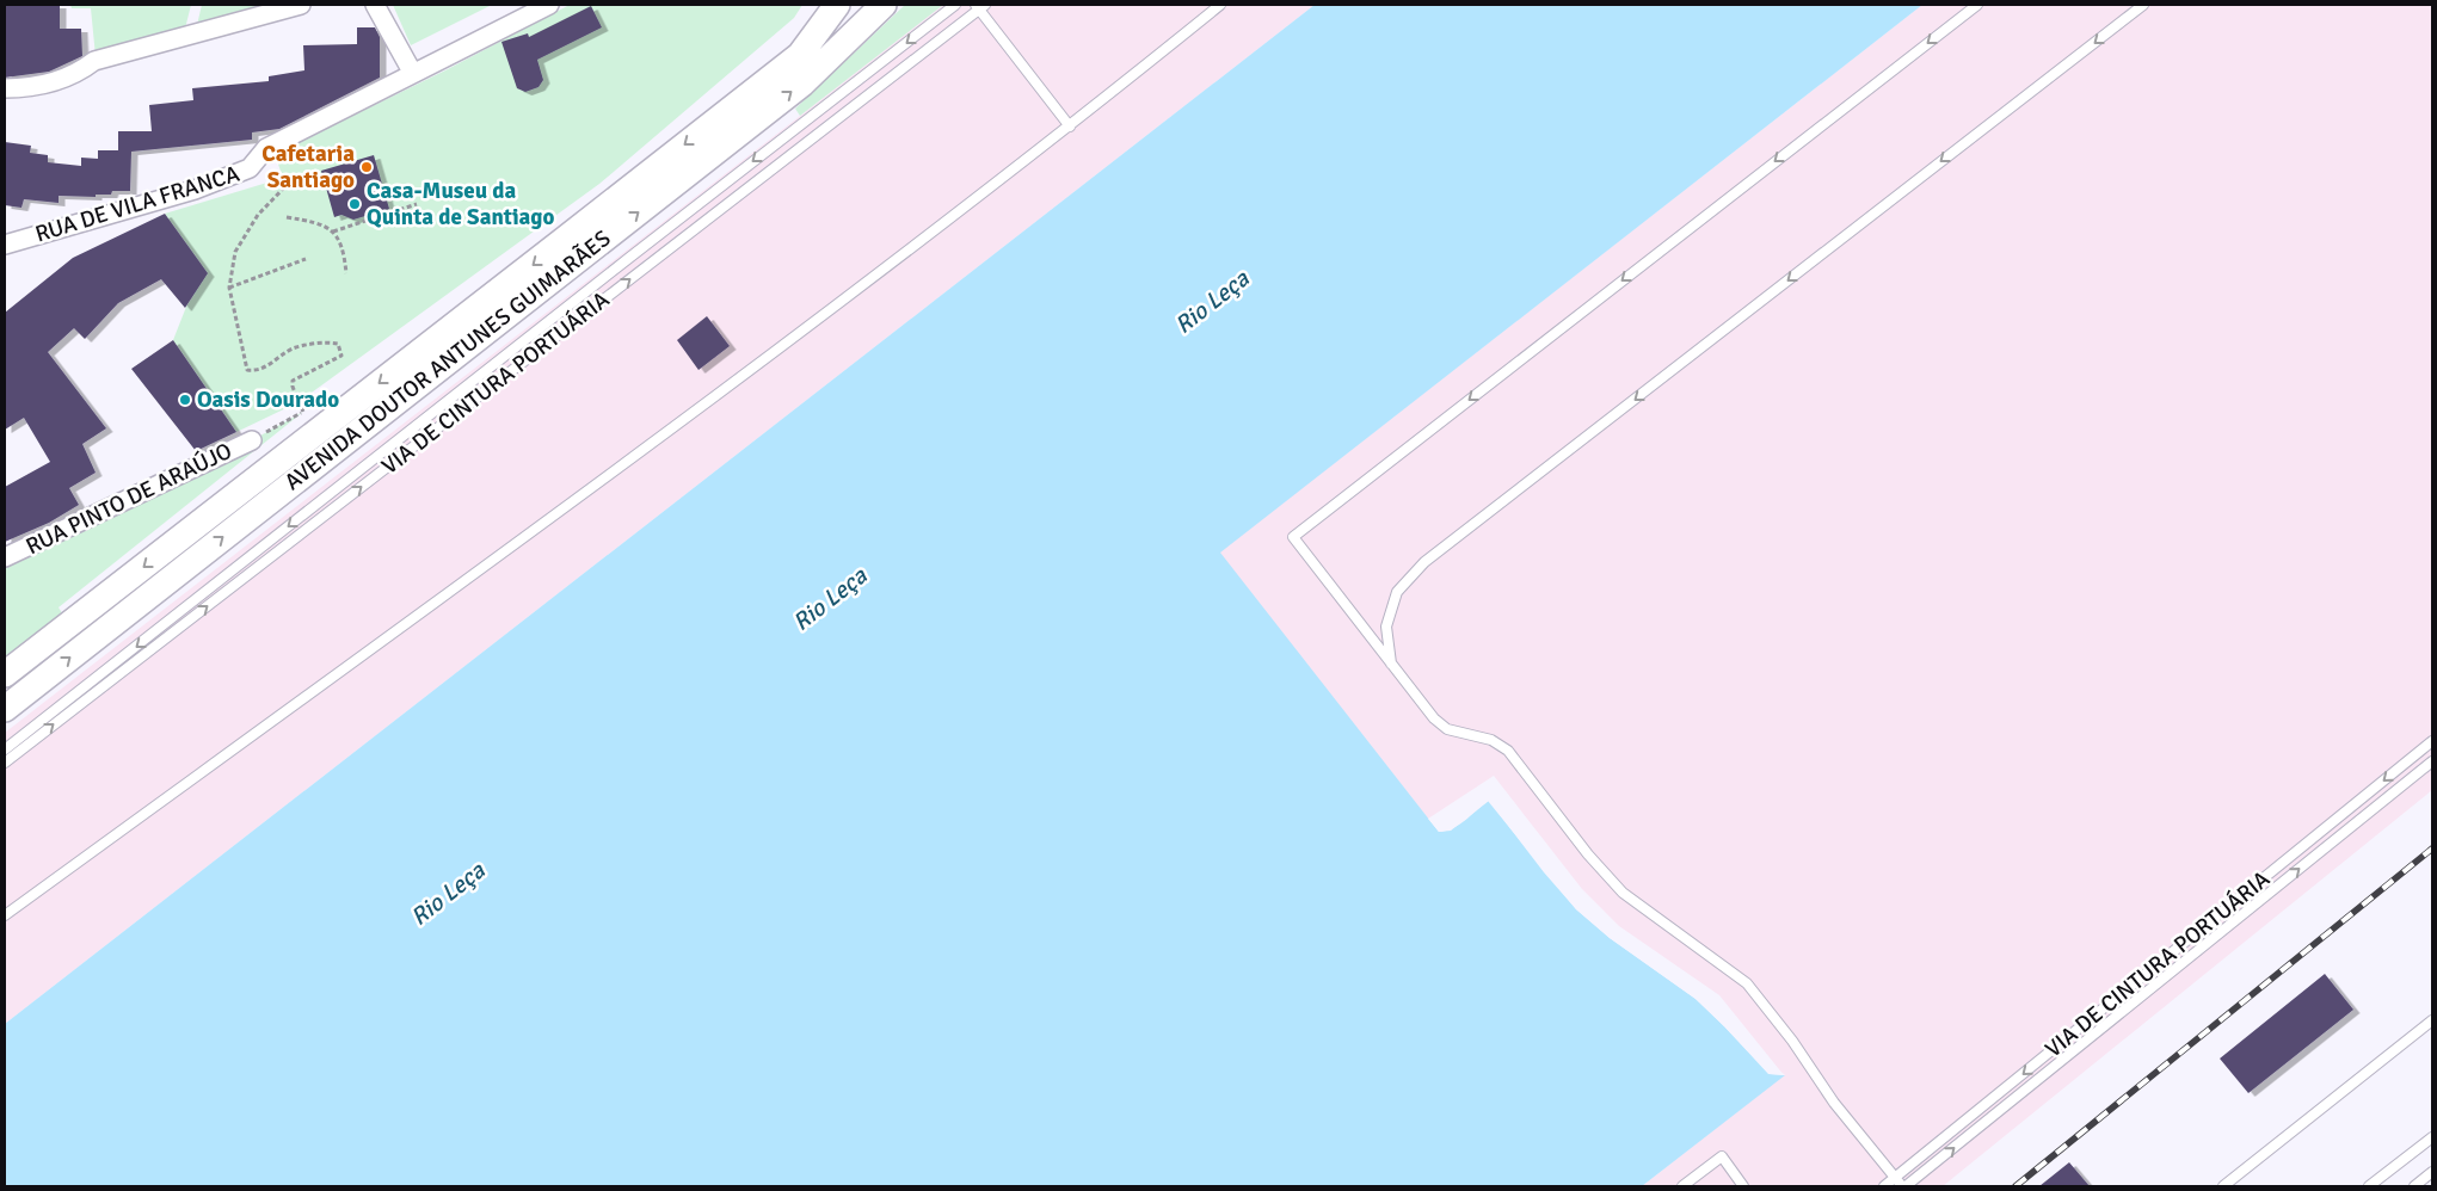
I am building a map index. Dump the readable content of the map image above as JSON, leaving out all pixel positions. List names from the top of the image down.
{
  "streets": {
    "main road": ["AVENIDA DOUTOR ANTUNES GUIMARÃES"],
    "street": ["RUA DE VILA FRANCA", "RUA PINTO DE ARAÚJO"],
    "lane": ["VIA DE CINTURA PORTUÁRIA"]
  },
  "water": ["Rio Leça"],
  "places": ["Cafetaria Santiago", "Casa-Museu da Quinta de Santiago", "Oasis Dourado"]
}
